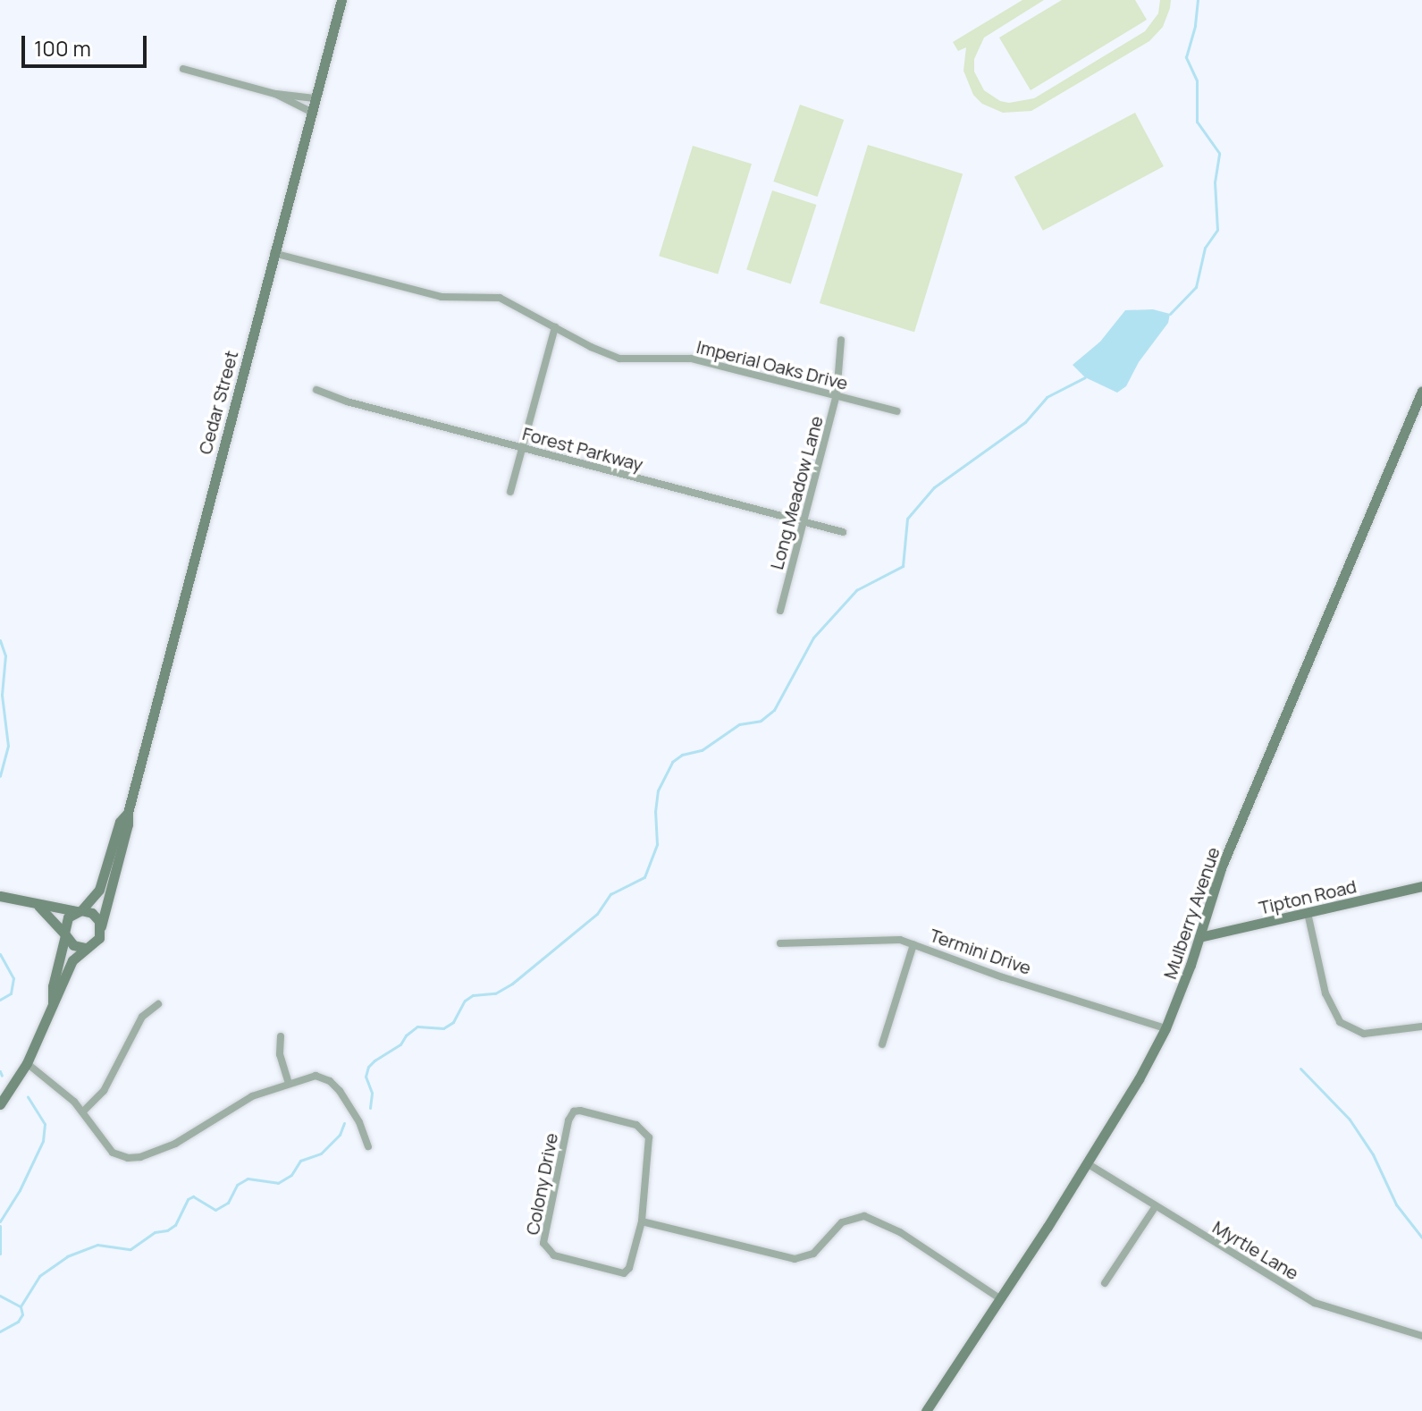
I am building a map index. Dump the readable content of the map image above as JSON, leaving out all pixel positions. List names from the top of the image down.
{
  "streets": {
    "main road": ["Cedar Street", "Tipton Road", "Mulberry Avenue"],
    "street": [
      "Imperial Oaks Drive",
      "Forest Parkway",
      "Long Meadow Lane",
      "Termini Drive",
      "Colony Drive",
      "Myrtle Lane"
    ]
  },
  "crossings": [
    ["Imperial Oaks Drive", "Cedar Street"],
    ["Imperial Oaks Drive", "Long Meadow Lane"],
    ["Forest Parkway", "Long Meadow Lane"],
    ["Tipton Road", "Mulberry Avenue"],
    ["Mulberry Avenue", "Termini Drive"],
    ["Mulberry Avenue", "Myrtle Lane"]
  ],
  "scale_bar": "100 m"
}
